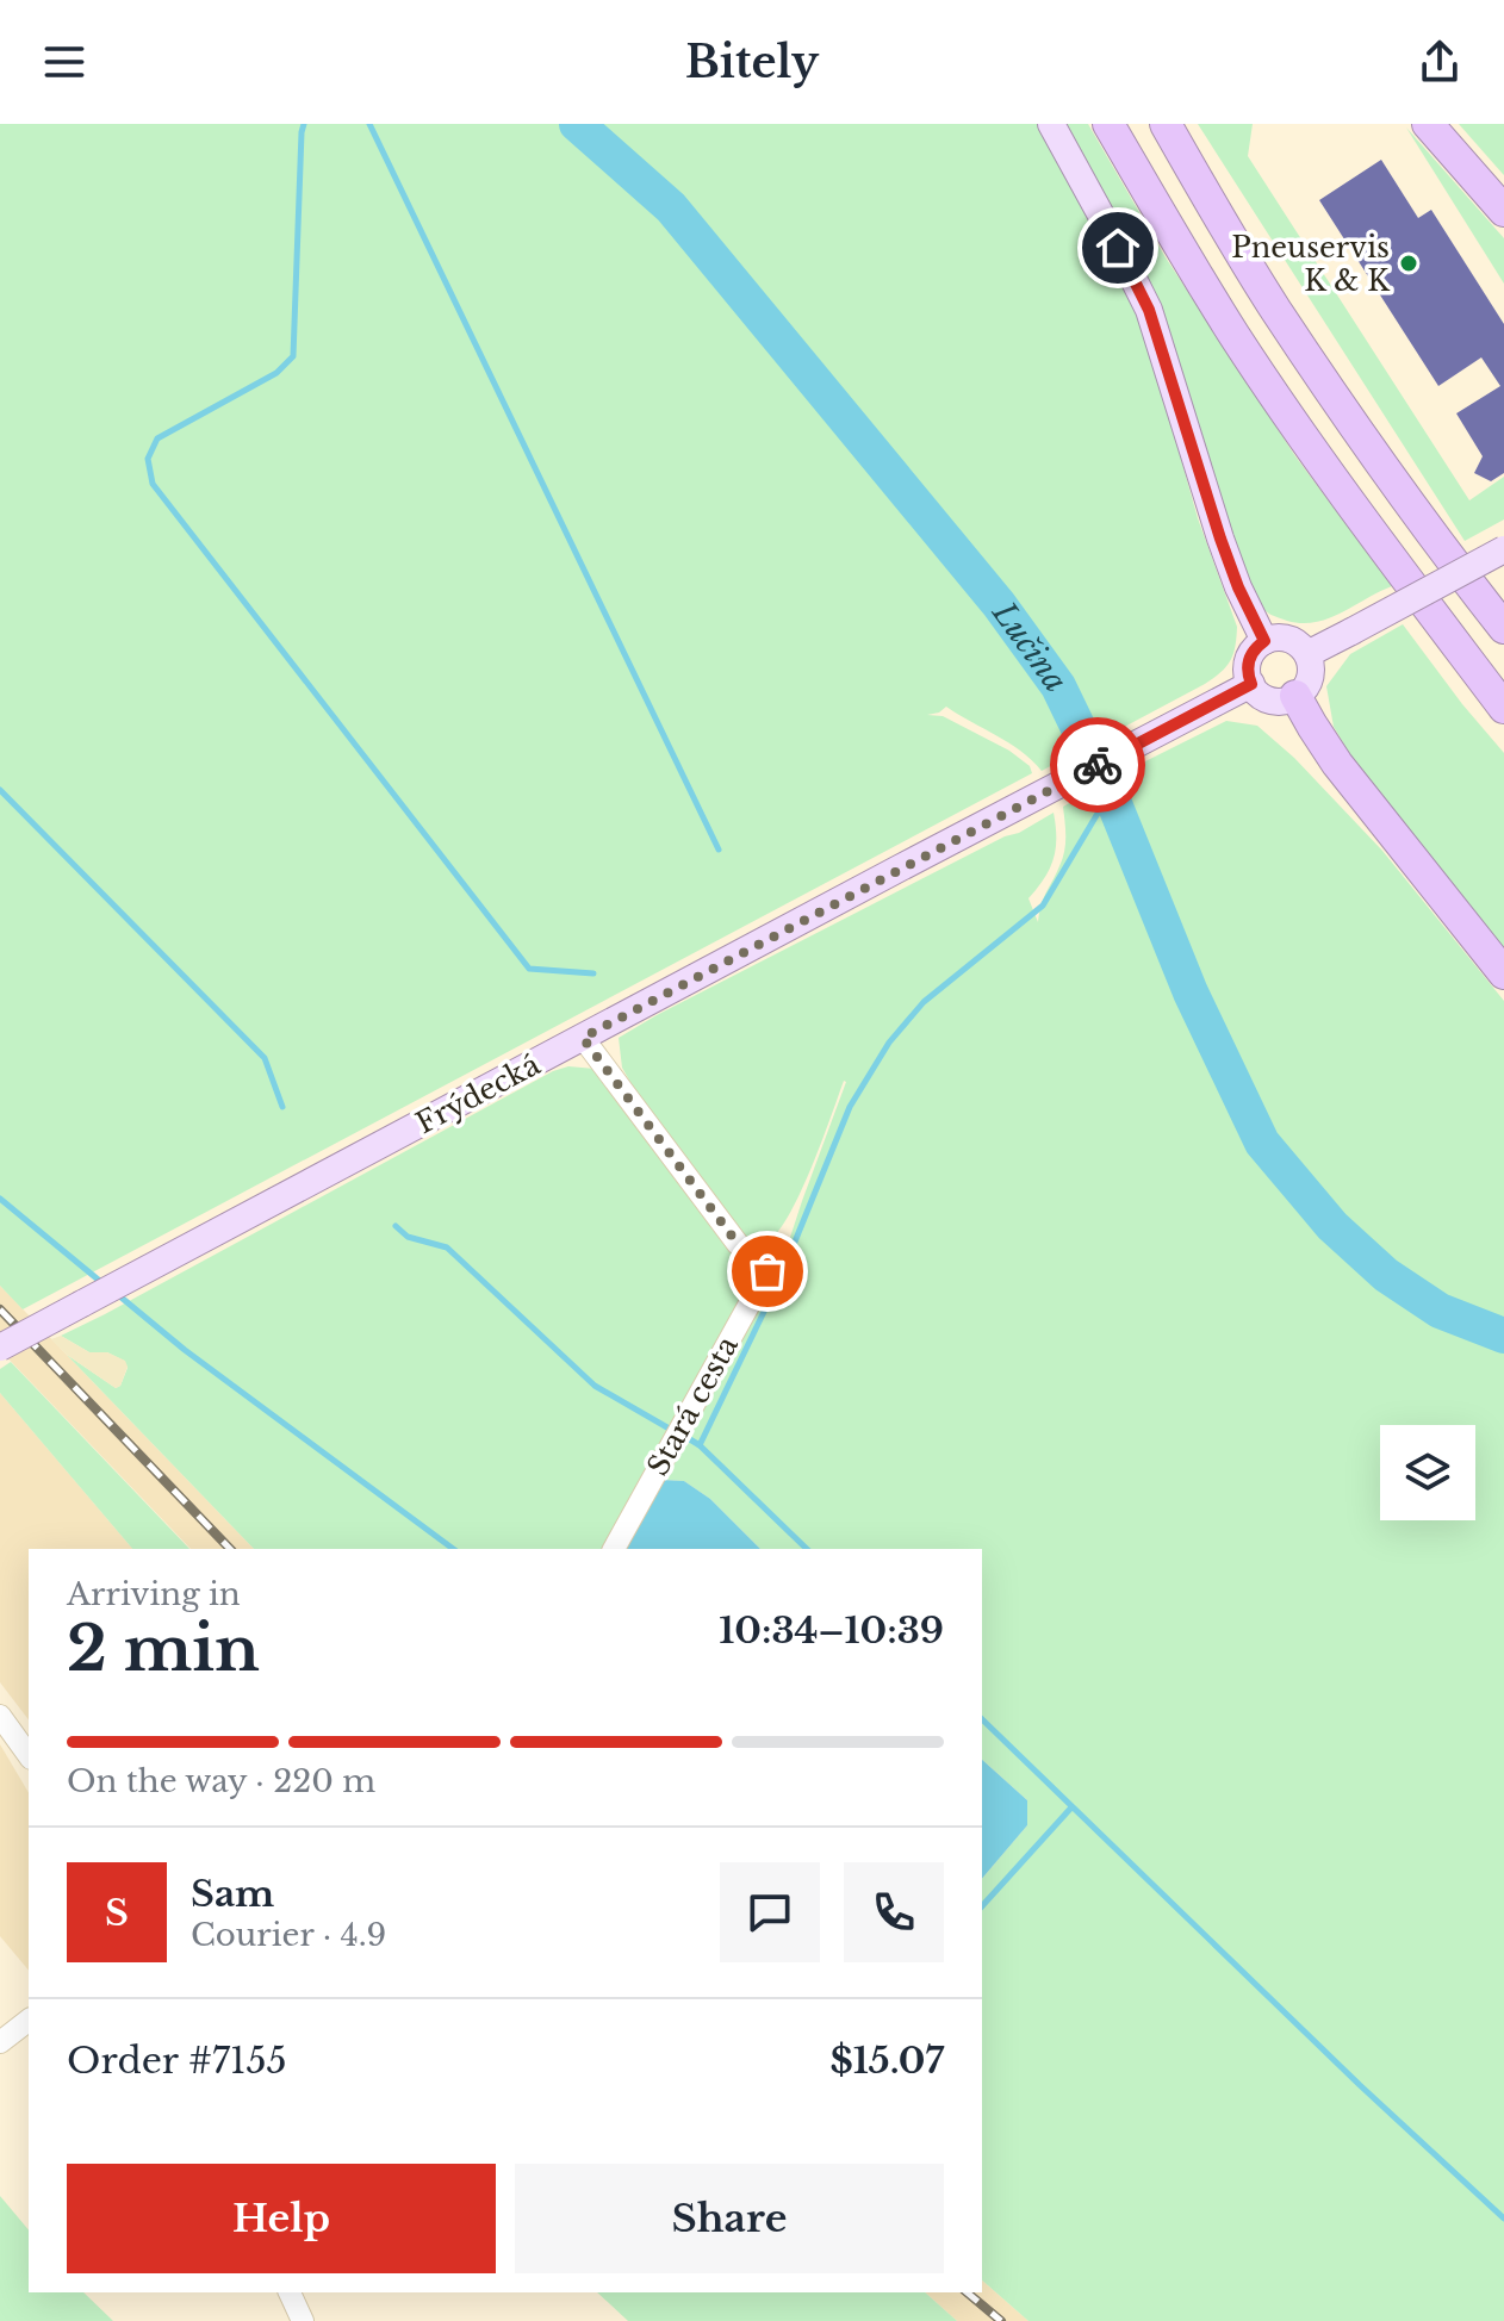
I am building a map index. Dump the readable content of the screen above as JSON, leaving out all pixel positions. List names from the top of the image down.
{
  "streets": {
    "main road": ["Frýdecká"],
    "street": ["Stará cesta"]
  },
  "crossings": [
    ["Frýdecká", "Stará cesta"]
  ],
  "water": ["Lučina"],
  "places": ["Pneuservis K & K"],
  "page": {
    "header": "Bitely",
    "heading": ["2 min", "Arriving in", "10:34–10:39"],
    "panel": [
      "Sam",
      "Courier · 4.9",
      "Order #7155",
      "$15.07"
    ],
    "bar": "On the way · 220 m",
    "round": "S",
    "buttons": ["Help", "Share"]
  }
}
